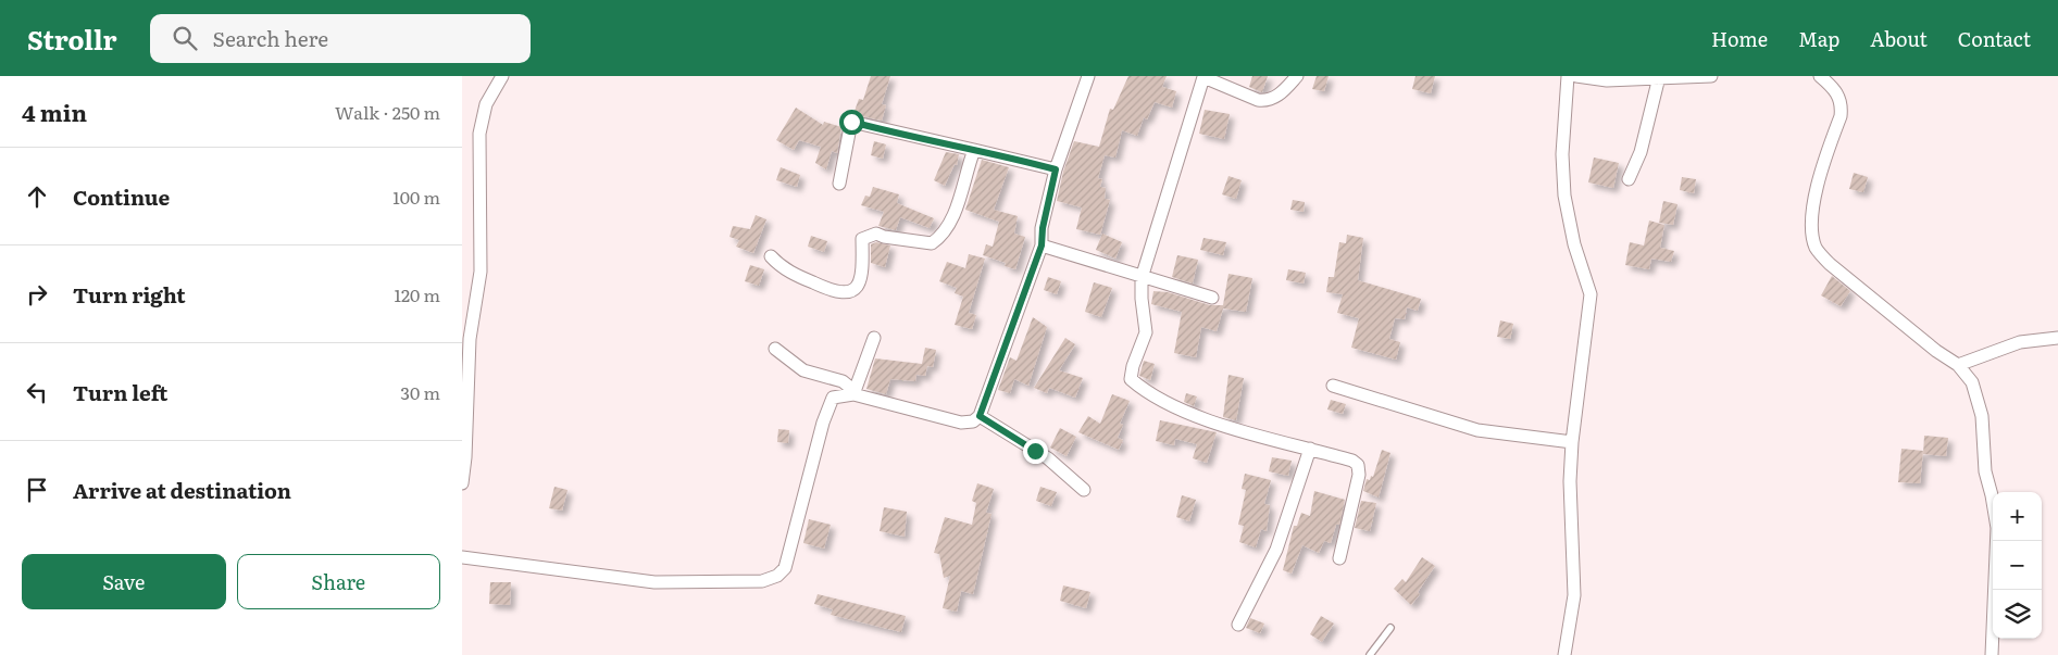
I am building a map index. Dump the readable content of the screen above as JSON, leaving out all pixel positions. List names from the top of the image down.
{
  "page": {
    "header": "Strollr",
    "search": "Search here",
    "nav": [
      "Home",
      "Map",
      "About",
      "Contact"
    ],
    "heading": ["4 min", "Walk · 250 m"],
    "list": [
      ["Continue", "100 m"],
      ["Turn right", "120 m"],
      ["Turn left", "30 m"],
      "Arrive at destination"
    ],
    "map_buttons": ["+", "−"],
    "buttons": ["Save", "Share"]
  }
}
